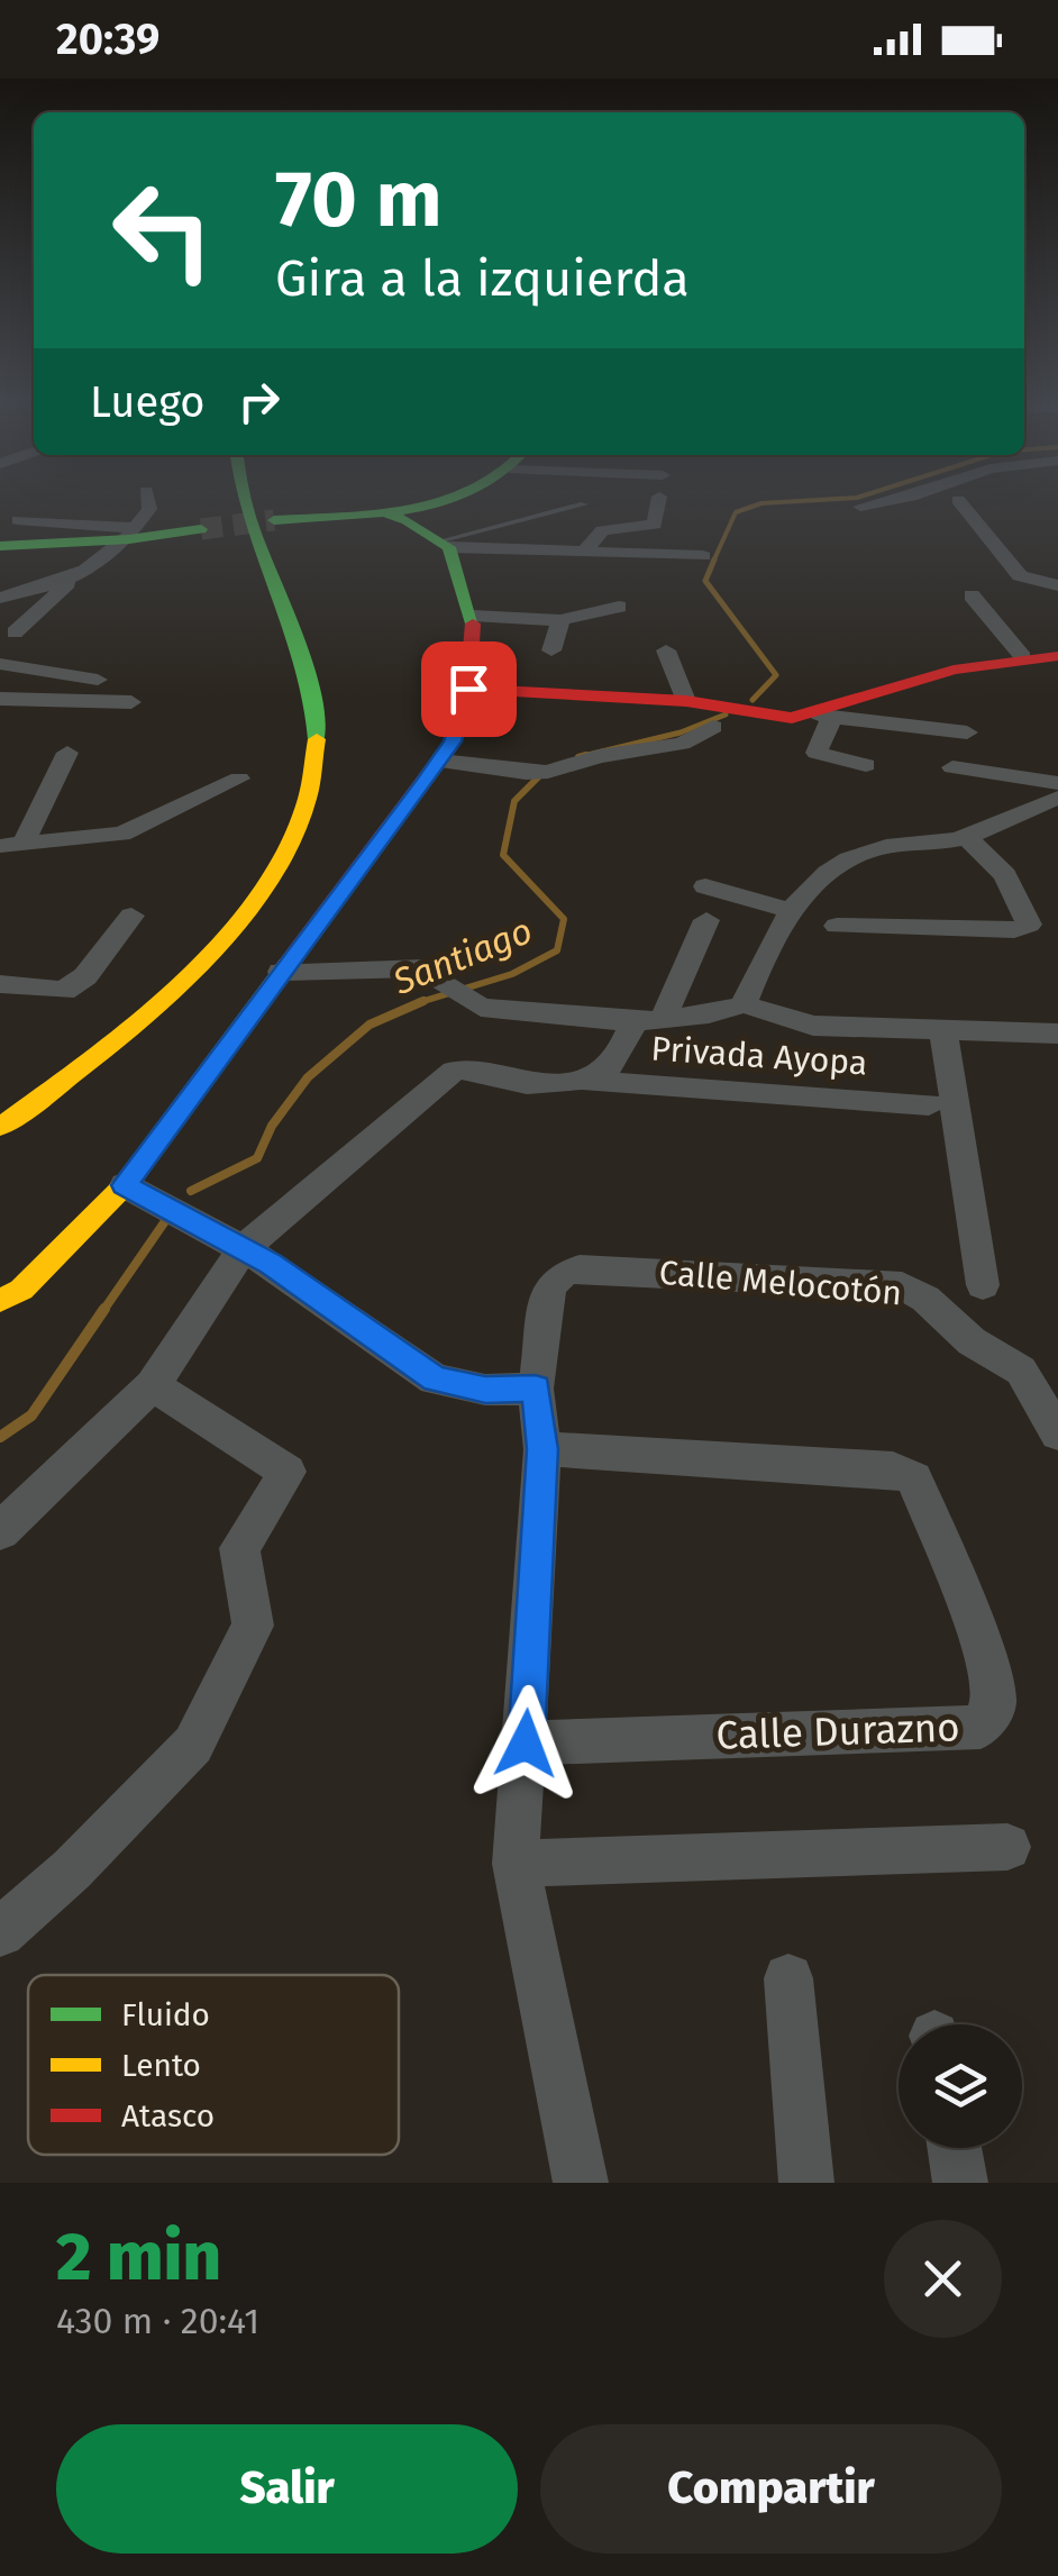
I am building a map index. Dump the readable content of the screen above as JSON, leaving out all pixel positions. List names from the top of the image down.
{
  "streets": {
    "street": ["Privada Ayopa", "Calle Melocotón", "Calle Durazno"]
  },
  "crossings": [
    ["Calle Melocotón", "Calle Durazno"]
  ],
  "water": ["Santiago"],
  "legend": ["Fluido", "Lento", "Atasco"],
  "page": {
    "status": "20:39",
    "turn": ["70 m", "Gira a la izquierda"],
    "then": "Luego",
    "heading": ["2 min", "430 m · 20:41"],
    "buttons": ["Salir", "Compartir"]
  }
}
